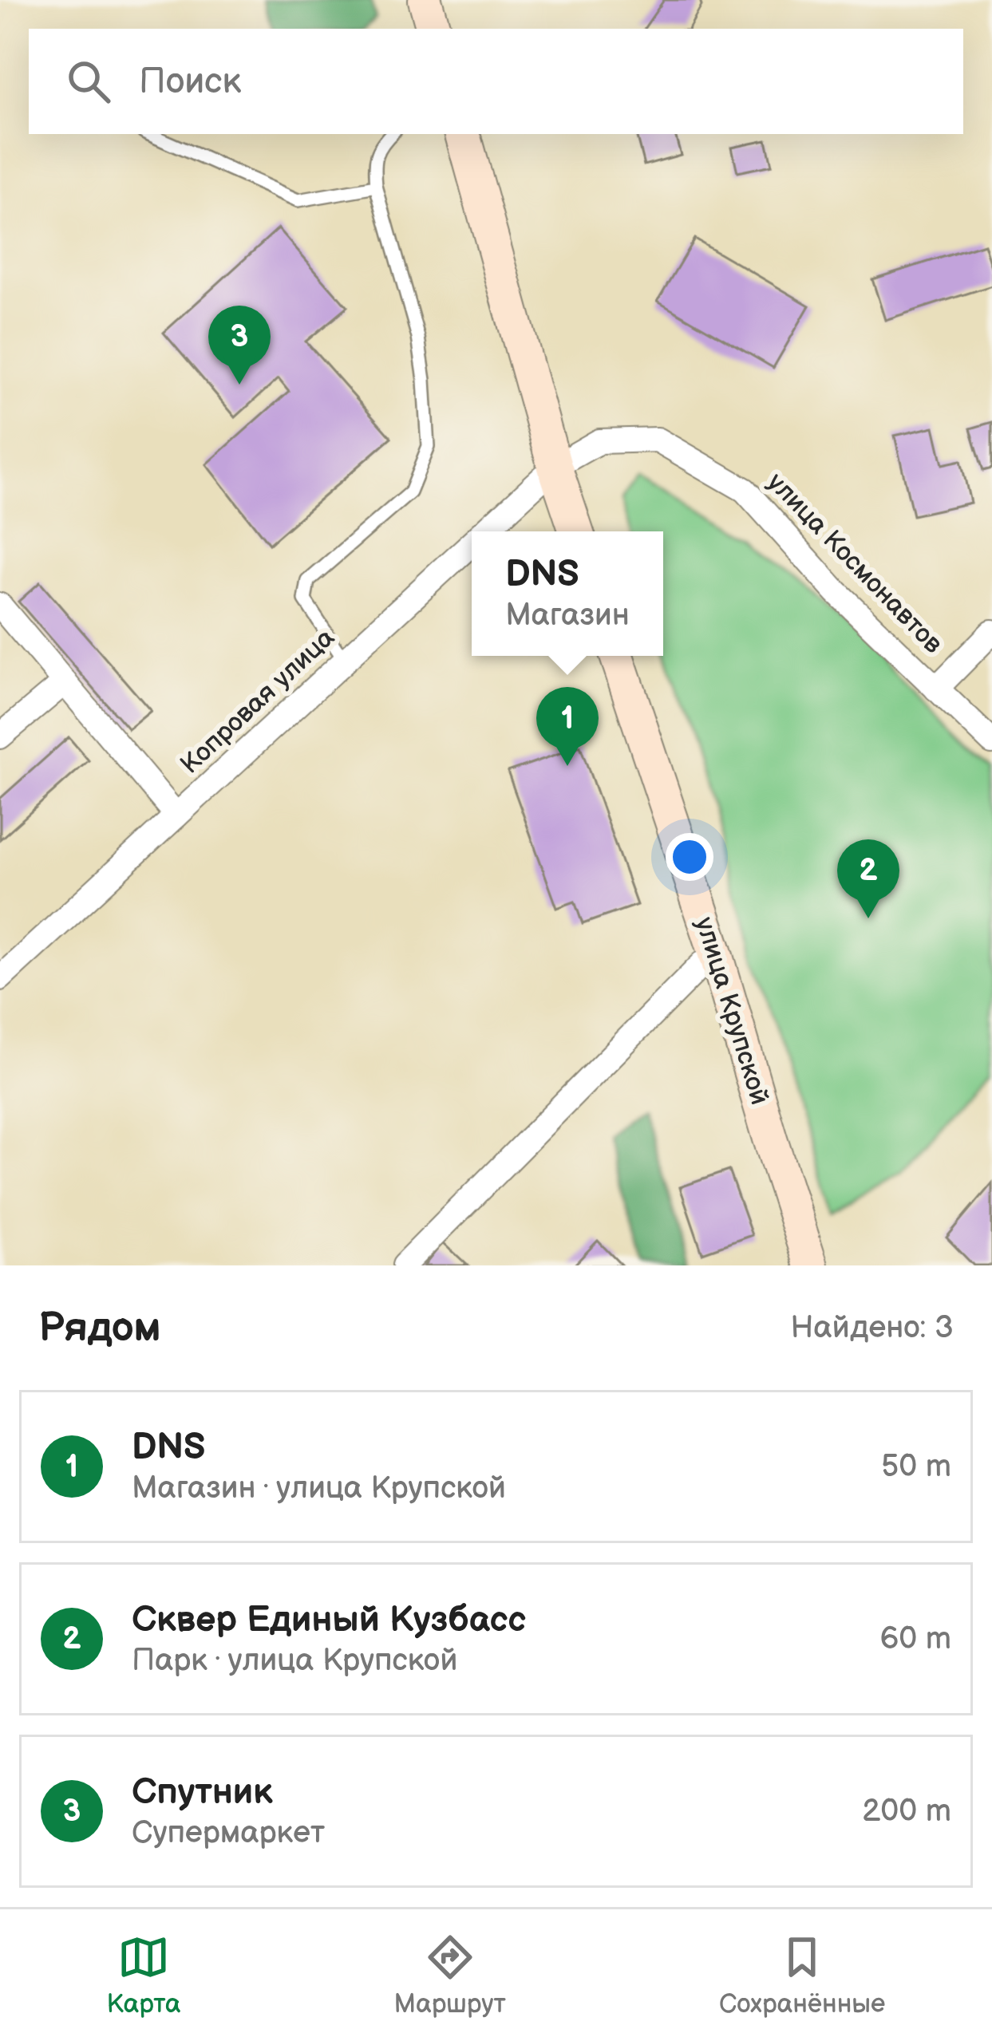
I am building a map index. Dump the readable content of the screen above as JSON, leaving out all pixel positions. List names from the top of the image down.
{
  "streets": {
    "street": ["улица Космонавтов", "Копровая улица", "улица Крупской"]
  },
  "crossings": [
    ["улица Космонавтов", "Копровая улица"]
  ],
  "page": {
    "search": "Поиск",
    "pins": ["3", "1", "2"],
    "popup": ["DNS", "Магазин"],
    "heading": ["Рядом", "Найдено: 3"],
    "list": [
      {
        "mark": "1",
        "name": "DNS",
        "note": "Магазин · улица Крупской",
        "value": "50 m"
      },
      {
        "mark": "2",
        "name": "Сквер Единый Кузбасс",
        "note": "Парк · улица Крупской",
        "value": "60 m"
      },
      {
        "mark": "3",
        "name": "Спутник",
        "note": "Супермаркет",
        "value": "200 m"
      }
    ],
    "nav": ["Карта", "Маршрут", "Сохранённые"]
  }
}
